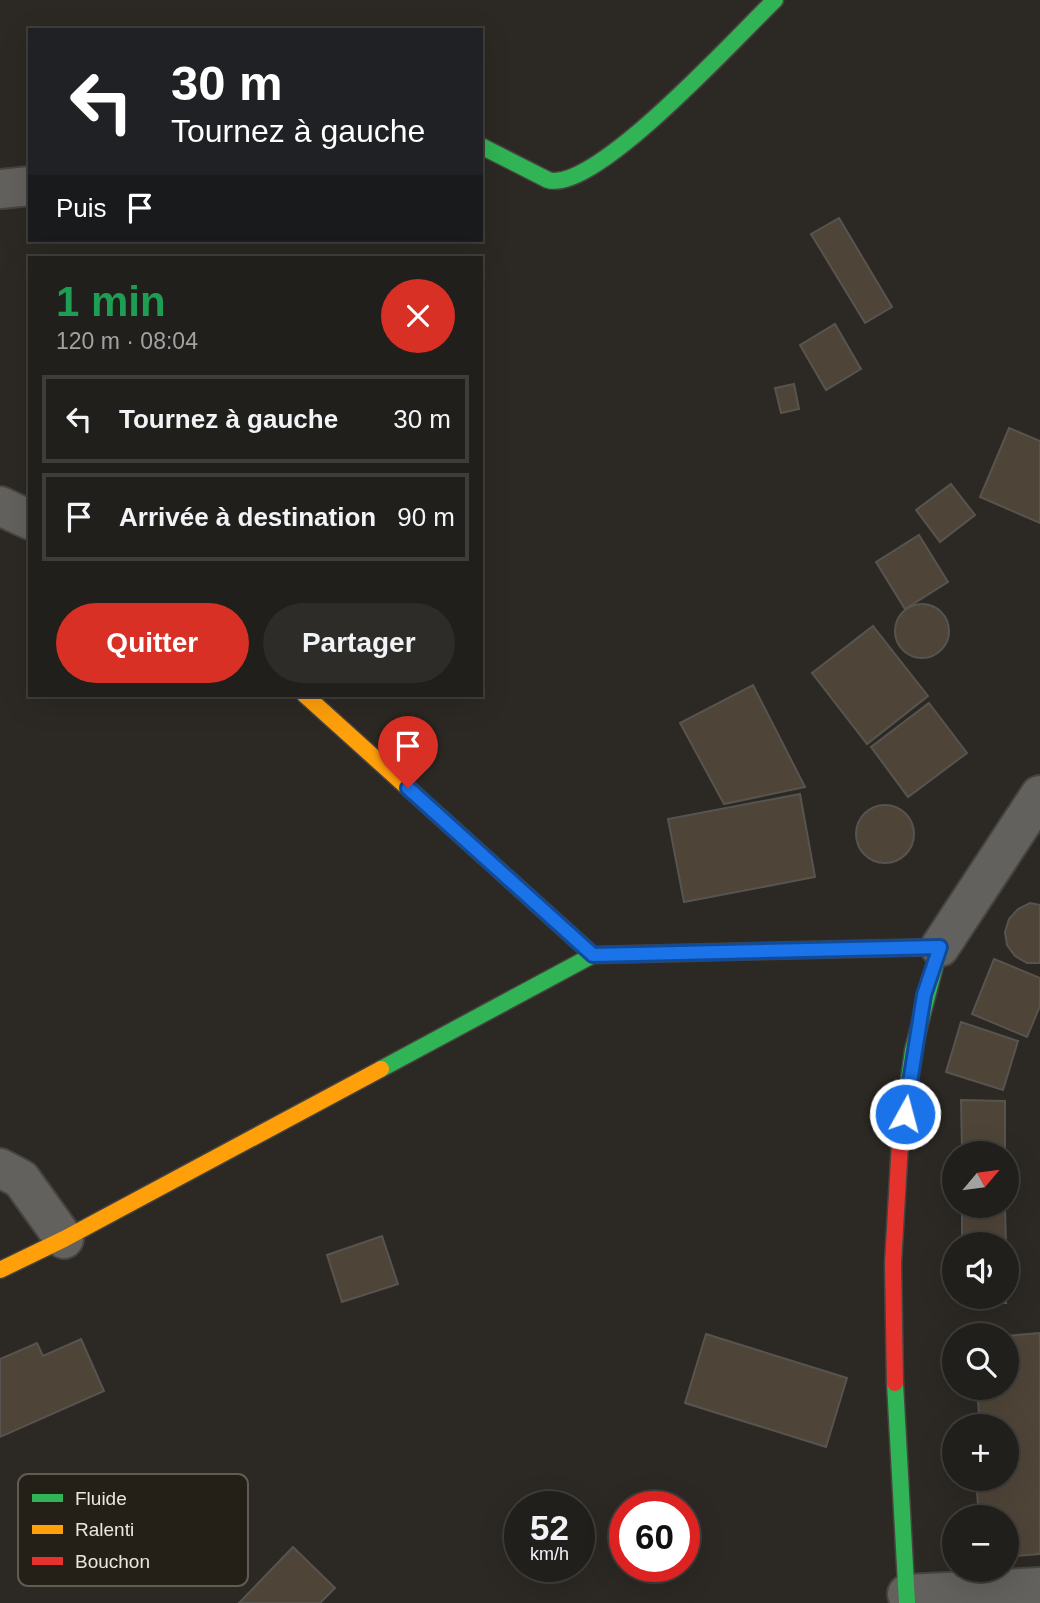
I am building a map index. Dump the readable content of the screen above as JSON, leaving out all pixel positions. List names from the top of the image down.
{
  "legend": ["Fluide", "Ralenti", "Bouchon"],
  "north": "top right",
  "page": {
    "turn": ["30 m", "Tournez à gauche"],
    "then": "Puis",
    "heading": ["1 min", "120 m · 08:04"],
    "list": [
      {
        "name": "Tournez à gauche",
        "value": "30 m"
      },
      {
        "name": "Arrivée à destination",
        "value": "90 m"
      }
    ],
    "buttons": ["Quitter", "Partager"],
    "map_buttons": ["+", "−"],
    "speed": "52 km/h",
    "limit": "60"
  }
}
